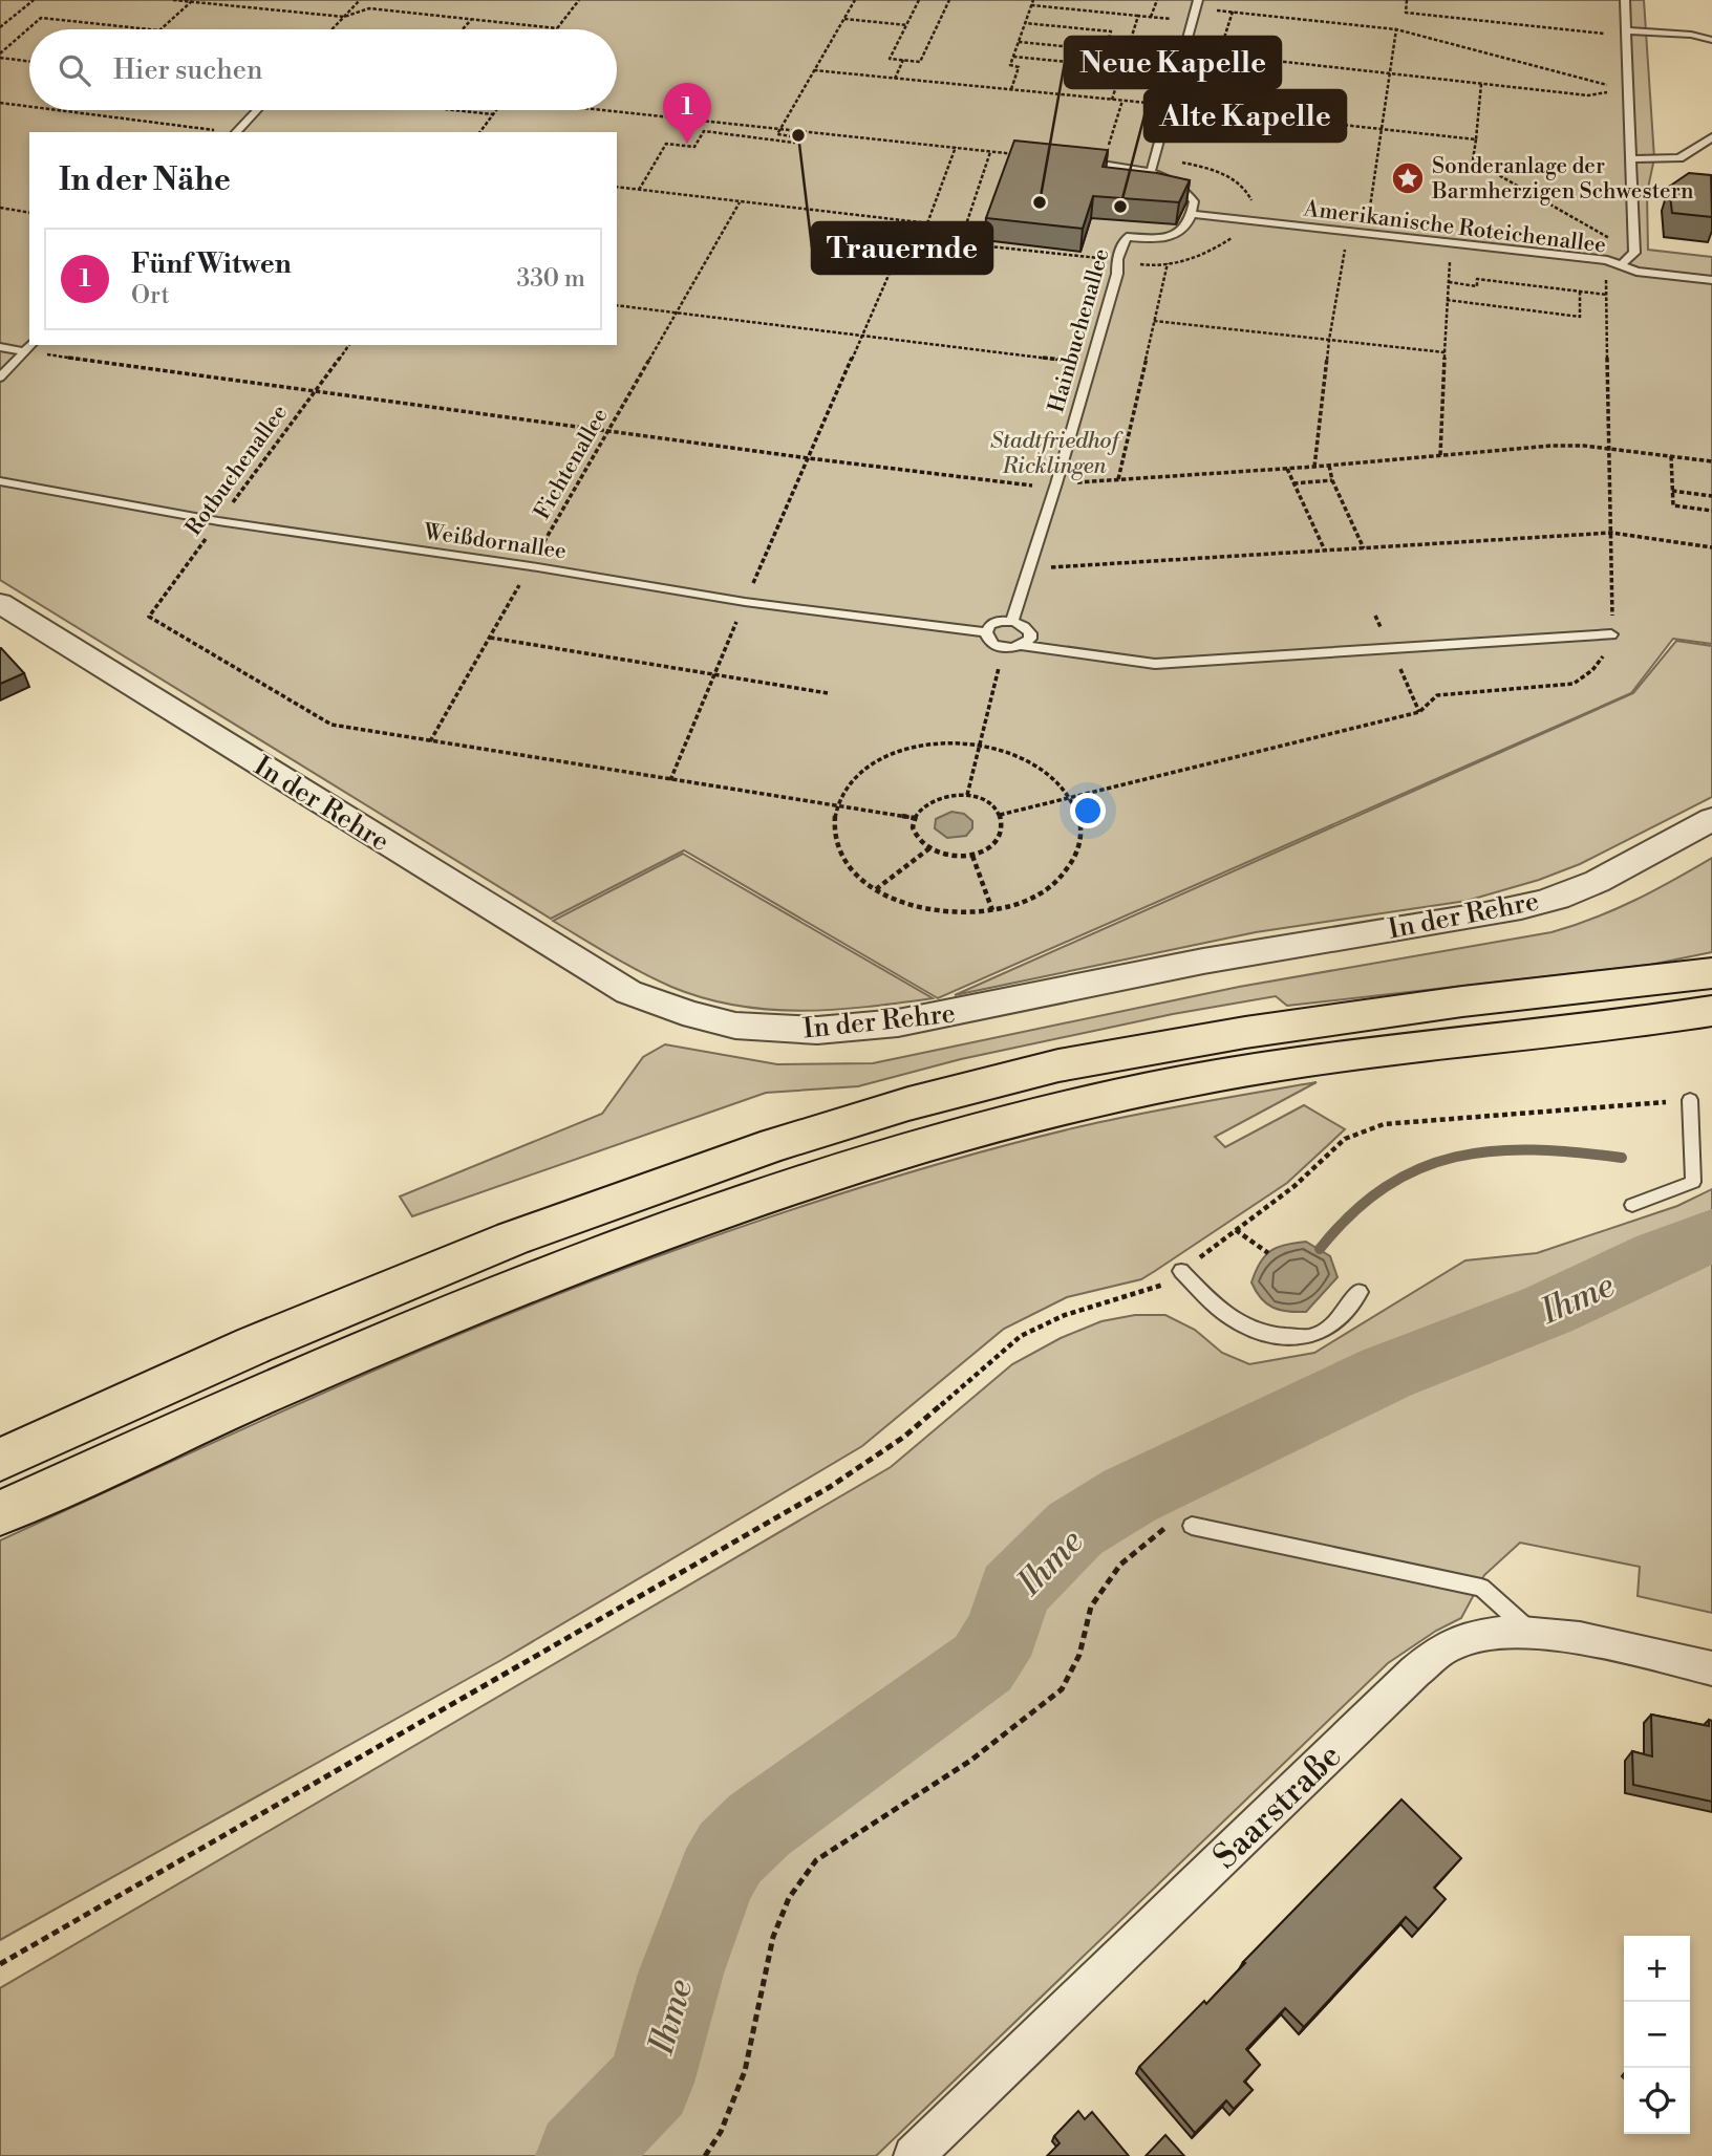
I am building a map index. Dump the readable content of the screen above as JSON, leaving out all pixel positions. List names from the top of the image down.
{
  "streets": {
    "street": ["In der Rehre", "Saarstraße"],
    "lane": ["Amerikanische Roteichenallee", "Hainbuchenallee", "Weißdornallee"],
    "path": ["Fichtenallee", "Rotbuchenallee"]
  },
  "crossings": [
    ["Amerikanische Roteichenallee", "Hainbuchenallee"],
    ["Hainbuchenallee", "Weißdornallee"],
    ["Fichtenallee", "Rotbuchenallee"],
    ["Fichtenallee", "Weißdornallee"],
    ["Rotbuchenallee", "Weißdornallee"]
  ],
  "water": ["Ihme"],
  "parks": ["Stadtfriedhof Ricklingen"],
  "places": {
    "other": ["Trauernde", "Neue Kapelle", "Alte Kapelle"],
    "place": ["Sonderanlage der Barmherzigen Schwestern"]
  },
  "page": {
    "search": "Hier suchen",
    "pins": "1",
    "heading": "In der Nähe",
    "list": [
      {
        "mark": "1",
        "name": "Fünf Witwen",
        "note": "Ort",
        "value": "330 m"
      }
    ],
    "map_buttons": ["+", "−"]
  }
}
